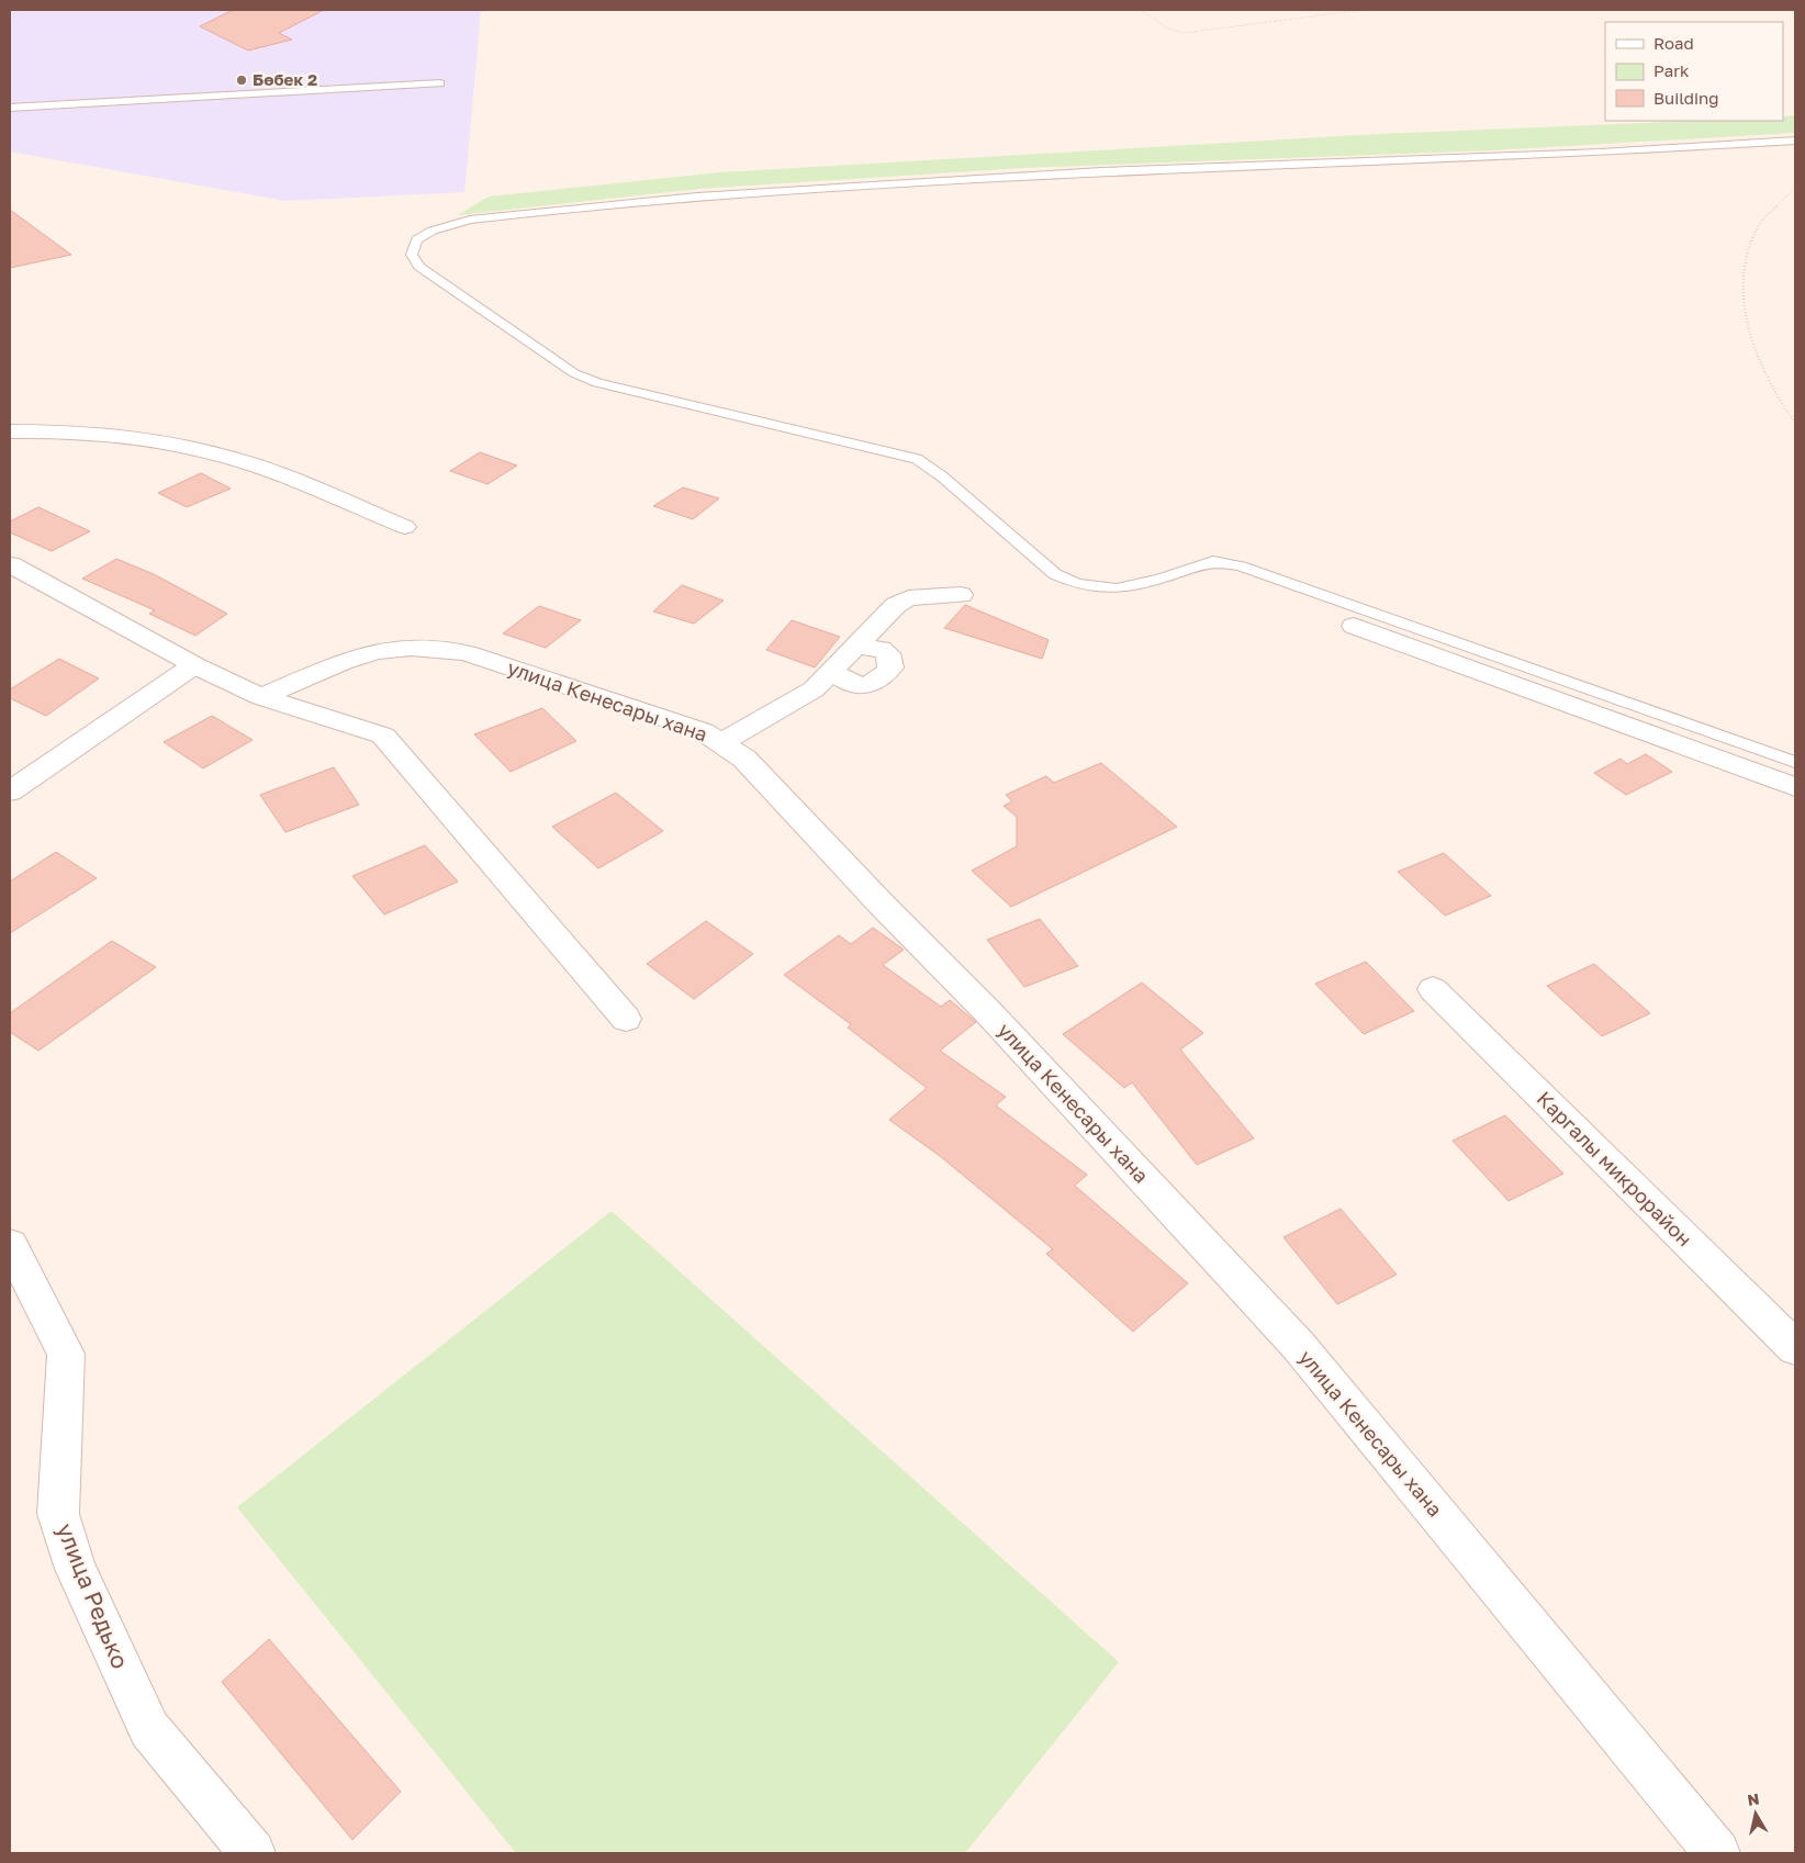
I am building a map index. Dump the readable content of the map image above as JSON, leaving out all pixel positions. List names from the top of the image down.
{
  "streets": {
    "street": ["улица Кенесары хана", "Каргалы микрорайон", "улица Редько"]
  },
  "places": ["Бөбек 2"],
  "legend": ["Road", "Park", "Building"],
  "north": "top"
}
